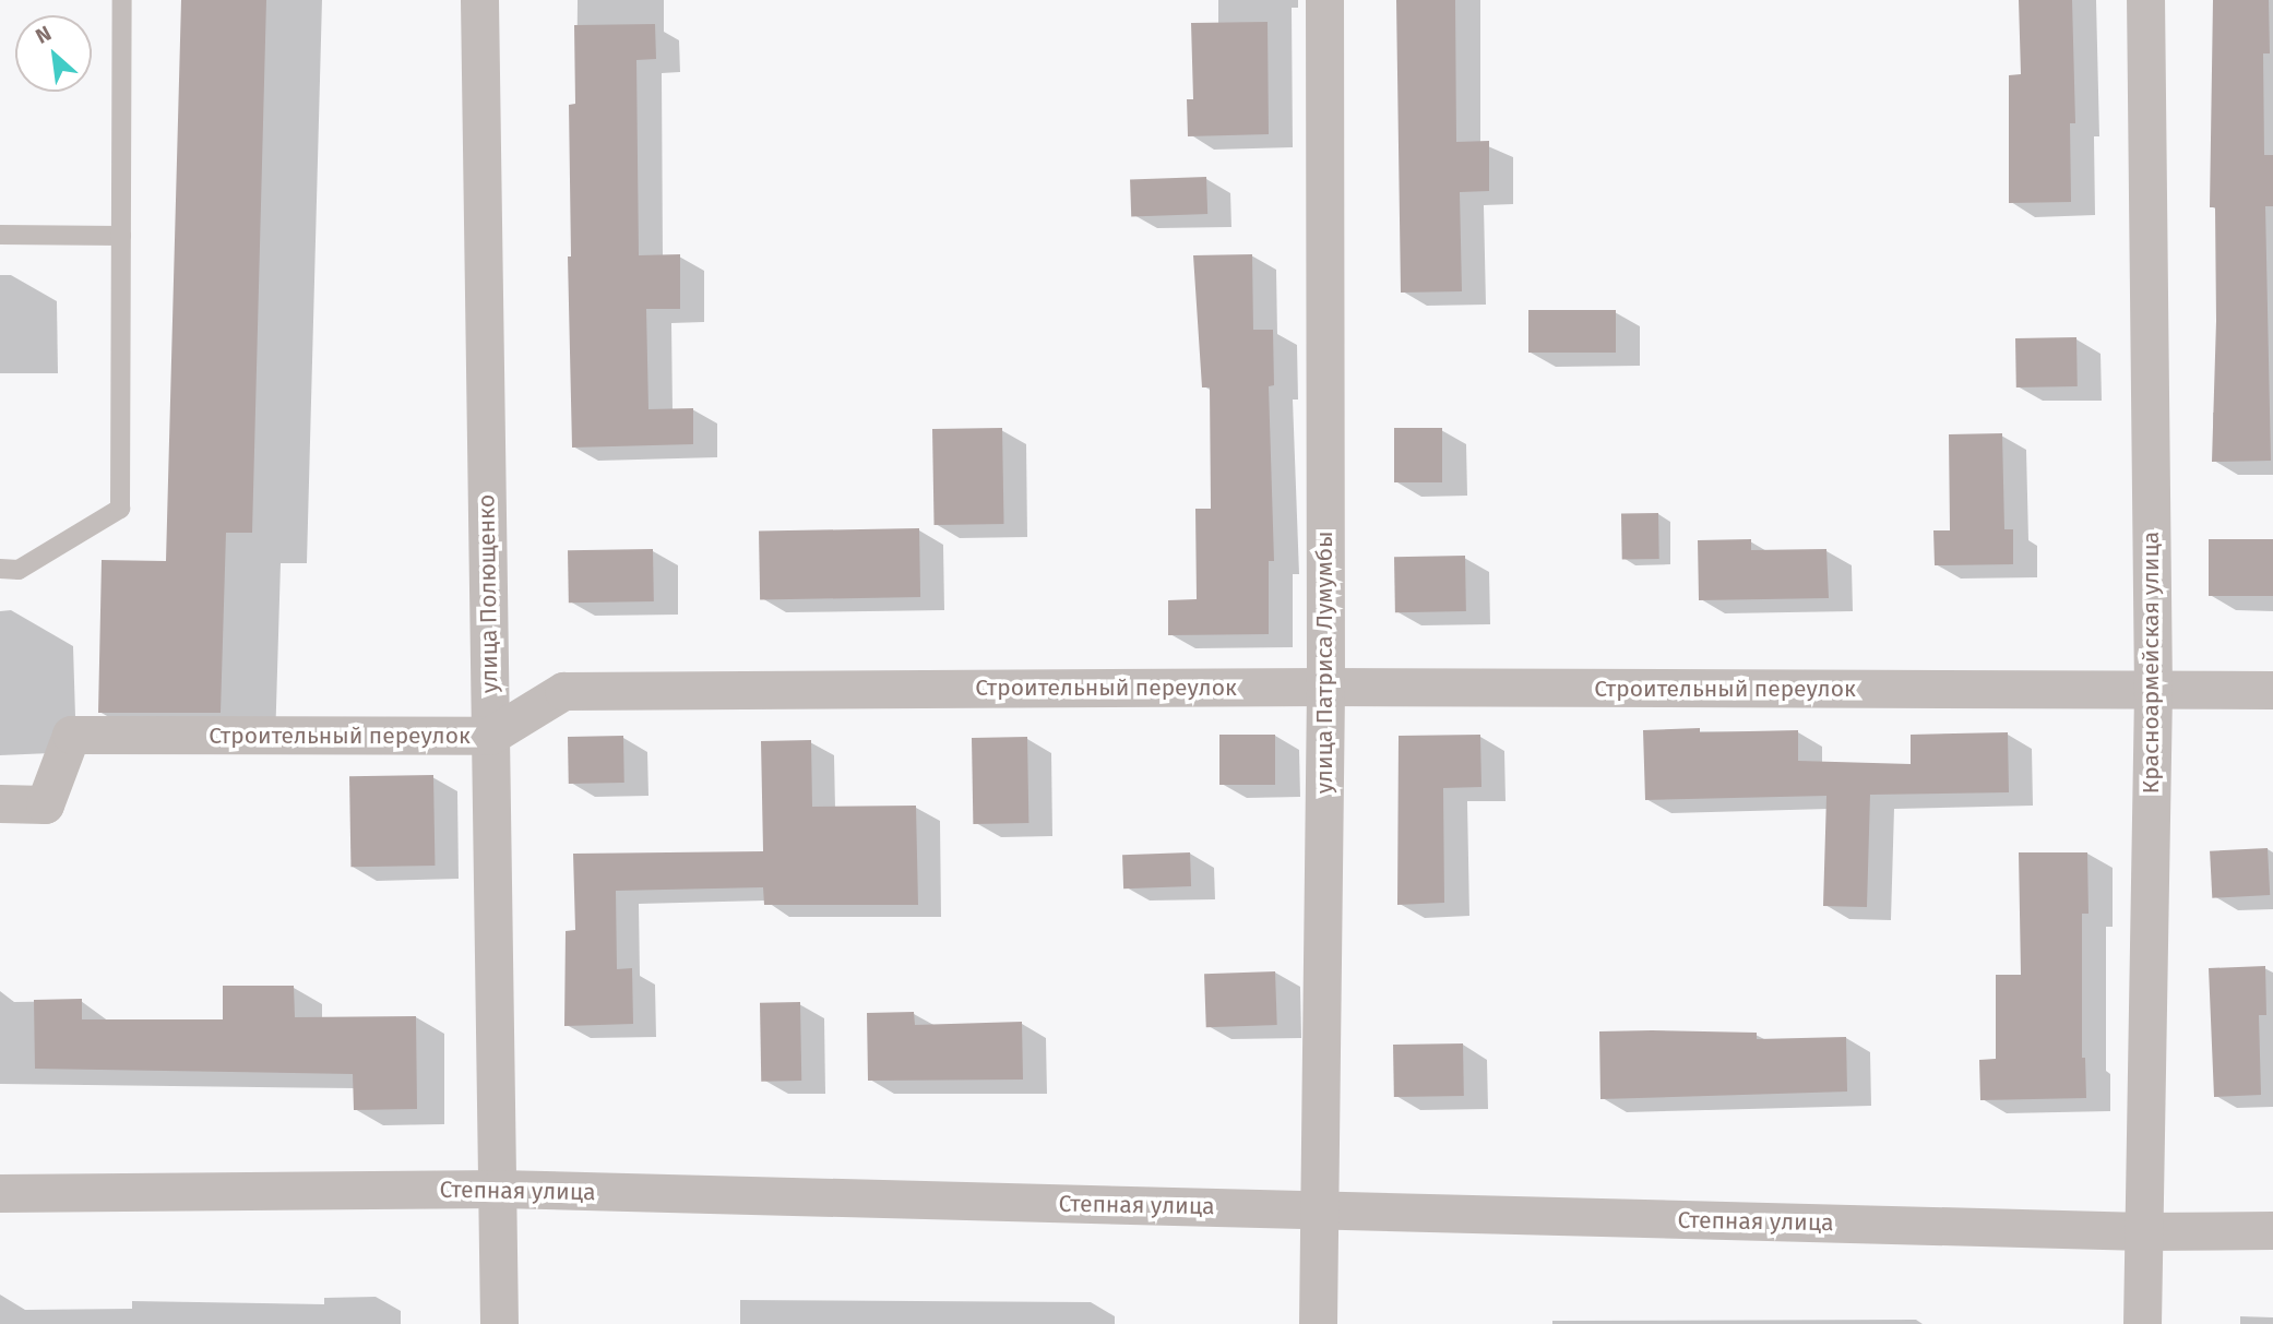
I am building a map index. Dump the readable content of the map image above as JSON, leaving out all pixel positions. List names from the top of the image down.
{
  "streets": {
    "street": [
      "улица Полющенко",
      "улица Патриса Лумумбы",
      "Красноармейская улица",
      "Строительный переулок",
      "Степная улица"
    ]
  },
  "crossings": [
    ["улица Полющенко", "Строительный переулок"],
    ["улица Полющенко", "Степная улица"],
    ["улица Патриса Лумумбы", "Строительный переулок"],
    ["улица Патриса Лумумбы", "Степная улица"],
    ["Красноармейская улица", "Строительный переулок"],
    ["Красноармейская улица", "Степная улица"]
  ],
  "north": "top left"
}
